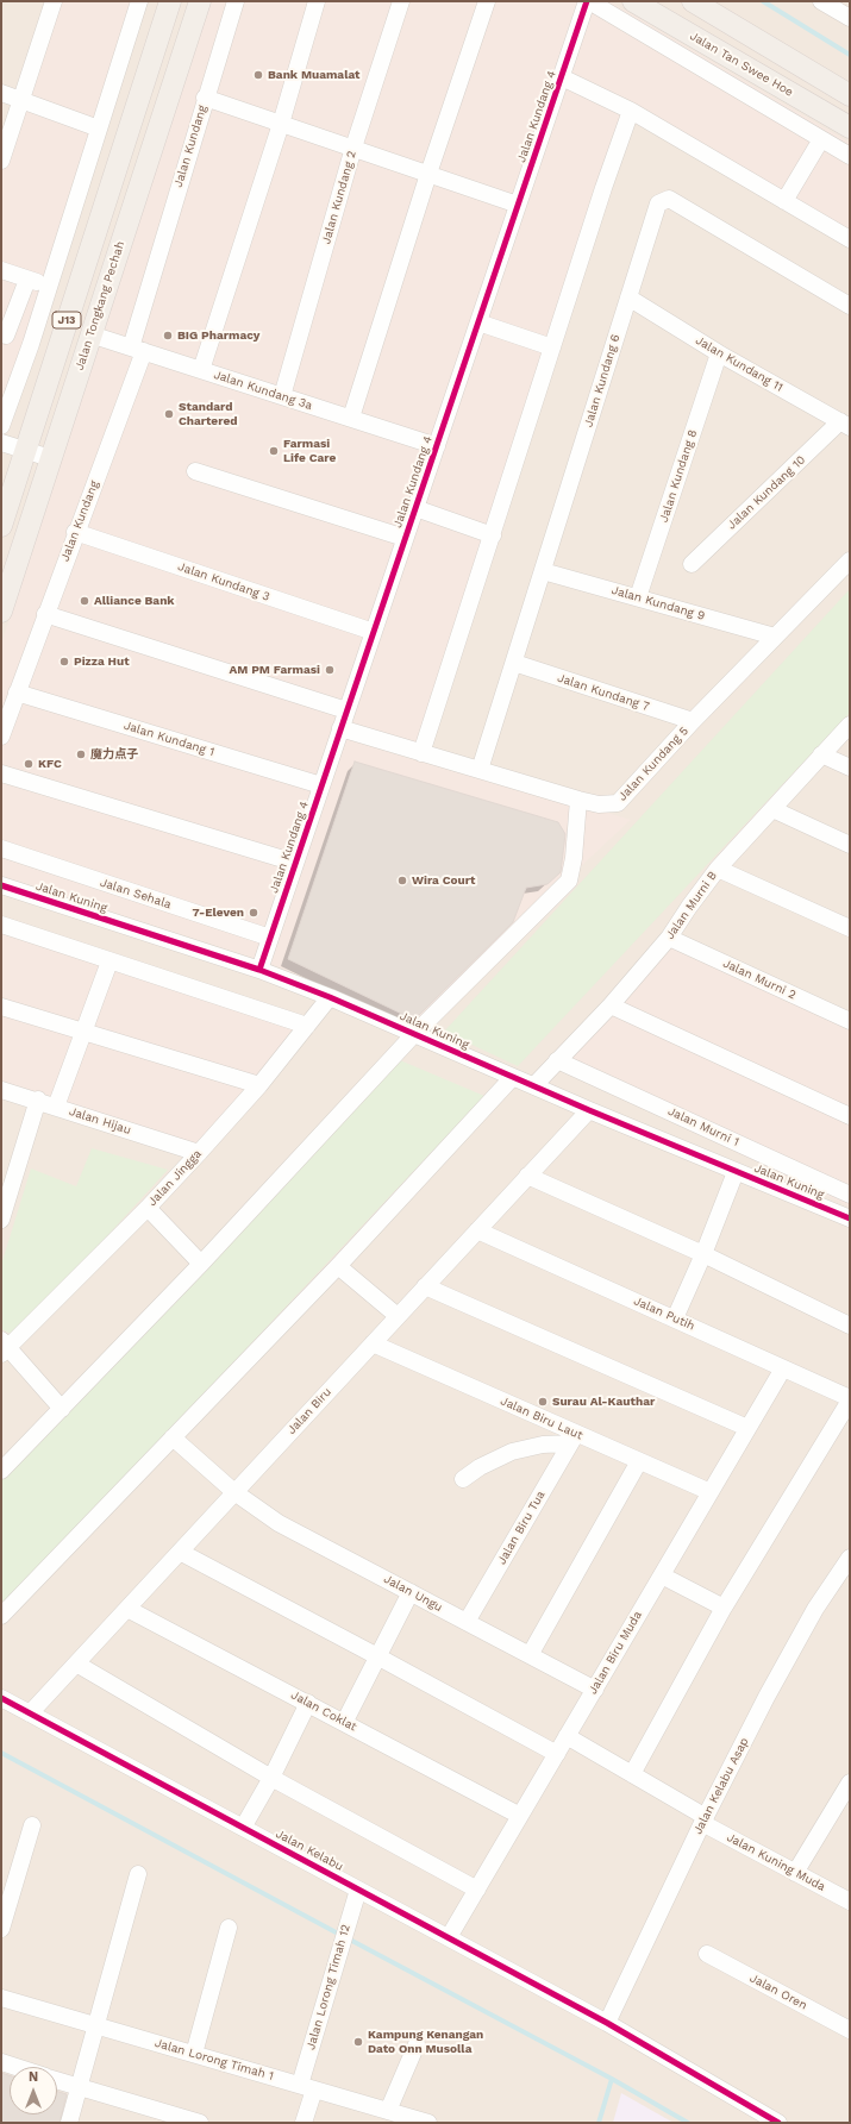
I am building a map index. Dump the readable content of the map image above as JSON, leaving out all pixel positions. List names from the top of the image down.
{
  "streets": {
    "main road": ["Jalan Tan Swee Hoe", "Jalan Tongkang Pechah", "J13"],
    "street": [
      "Jalan Kundang 4",
      "Jalan Kundang",
      "Jalan Kundang 2",
      "Jalan Kundang 11",
      "Jalan Kundang 6",
      "Jalan Kundang 3a",
      "Jalan Kundang 8",
      "Jalan Kundang 10",
      "Jalan Kundang 3",
      "Jalan Kundang 9",
      "Jalan Kundang 7",
      "Jalan Kundang 1",
      "Jalan Kundang 5",
      "Jalan Sehala",
      "Jalan Kuning",
      "Jalan Murni B",
      "Jalan Murni 2",
      "Jalan Hijau",
      "Jalan Murni 1",
      "Jalan Jingga",
      "Jalan Putih",
      "Jalan Biru",
      "Jalan Biru Laut",
      "Jalan Biru Tua",
      "Jalan Ungu",
      "Jalan Biru Muda",
      "Jalan Coklat",
      "Jalan Kelabu Asap",
      "Jalan Kelabu",
      "Jalan Kuning Muda",
      "Jalan Lorong Timah 12",
      "Jalan Oren",
      "Jalan Lorong Timah 1"
    ]
  },
  "crossings": [
    ["Jalan Kundang 4", "Jalan Kundang 3a"],
    ["Jalan Kundang 4", "Jalan Kundang 3"],
    ["Jalan Kundang 4", "Jalan Kundang 1"],
    ["Jalan Kundang 4", "Jalan Kundang 5"],
    ["Jalan Kundang 4", "Jalan Sehala"],
    ["Jalan Kundang 4", "Jalan Kuning"],
    ["Jalan Kundang", "Jalan Kundang 3a"],
    ["Jalan Kundang", "Jalan Kundang 3"],
    ["Jalan Kundang", "Jalan Kundang 1"],
    ["Jalan Kundang 2", "Jalan Kundang 3a"],
    ["Jalan Tongkang Pechah", "Jalan Kundang 3a"],
    ["Jalan Kundang 11", "Jalan Kundang 6"],
    ["Jalan Kundang 11", "Jalan Kundang 8"],
    ["Jalan Kundang 11", "Jalan Kundang 10"],
    ["Jalan Kundang 6", "Jalan Kundang 9"],
    ["Jalan Kundang 6", "Jalan Kundang 7"],
    ["Jalan Kundang 6", "Jalan Kundang 5"],
    ["Jalan Kundang 8", "Jalan Kundang 9"],
    ["Jalan Kundang 9", "Jalan Kundang 5"],
    ["Jalan Kundang 7", "Jalan Kundang 5"],
    ["Jalan Kuning", "Jalan Murni B"],
    ["Jalan Kuning", "Jalan Jingga"],
    ["Jalan Kuning", "Jalan Biru"],
    ["Jalan Murni B", "Jalan Murni 2"],
    ["Jalan Murni B", "Jalan Murni 1"],
    ["Jalan Hijau", "Jalan Jingga"],
    ["Jalan Putih", "Jalan Biru"],
    ["Jalan Putih", "Jalan Biru Muda"],
    ["Jalan Biru", "Jalan Biru Laut"],
    ["Jalan Biru", "Jalan Ungu"],
    ["Jalan Biru", "Jalan Coklat"],
    ["Jalan Biru", "Jalan Kelabu"],
    ["Jalan Biru Laut", "Jalan Biru Tua"],
    ["Jalan Biru Laut", "Jalan Biru Muda"],
    ["Jalan Biru Tua", "Jalan Ungu"],
    ["Jalan Ungu", "Jalan Biru Muda"],
    ["Jalan Biru Muda", "Jalan Coklat"],
    ["Jalan Biru Muda", "Jalan Kelabu"],
    ["Jalan Biru Muda", "Jalan Kuning Muda"],
    ["Jalan Kelabu Asap", "Jalan Kelabu"],
    ["Jalan Kelabu Asap", "Jalan Kuning Muda"],
    ["Jalan Kelabu", "Jalan Lorong Timah 12"],
    ["Jalan Lorong Timah 12", "Jalan Lorong Timah 1"]
  ],
  "places": [
    "Bank Muamalat",
    "BIG Pharmacy",
    "Standard Chartered",
    "Farmasi Life Care",
    "Alliance Bank",
    "Pizza Hut",
    "AM PM Farmasi",
    "魔力点子",
    "KFC",
    "Wira Court",
    "7-Eleven",
    "Surau Al-Kauthar",
    "Kampung Kenangan Dato Onn Musolla"
  ],
  "north": "top"
}
